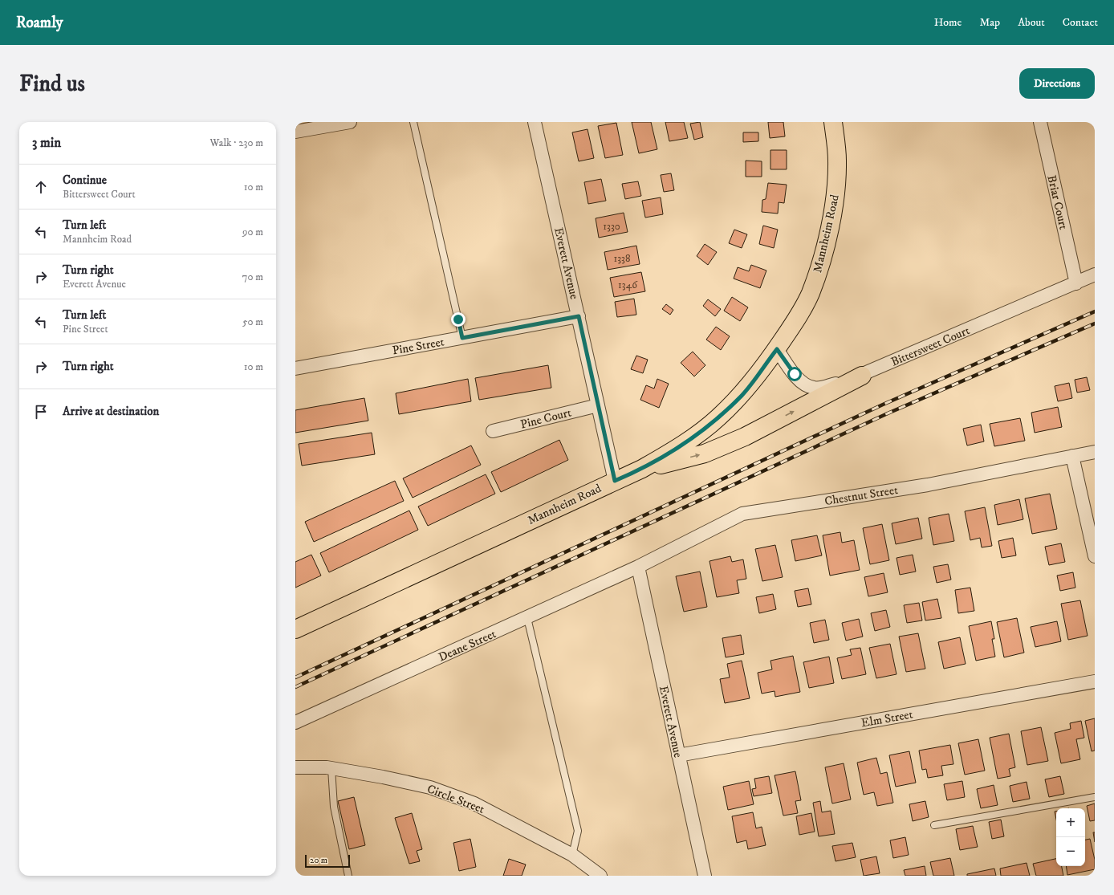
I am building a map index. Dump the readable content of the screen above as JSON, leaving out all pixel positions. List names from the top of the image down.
{
  "streets": {
    "main road": ["Mannheim Road"],
    "street": [
      "Briar Court",
      "Everett Avenue",
      "Pine Street",
      "Bittersweet Court",
      "Pine Court",
      "Chestnut Street",
      "Deane Street",
      "Elm Street",
      "Circle Street"
    ]
  },
  "crossings": [
    ["Briar Court", "Bittersweet Court"],
    ["Mannheim Road", "Everett Avenue"],
    ["Mannheim Road", "Bittersweet Court"],
    ["Everett Avenue", "Pine Street"],
    ["Everett Avenue", "Pine Court"],
    ["Everett Avenue", "Chestnut Street"],
    ["Everett Avenue", "Deane Street"],
    ["Everett Avenue", "Elm Street"],
    ["Chestnut Street", "Deane Street"]
  ],
  "house_numbers": ["1330", "1338", "1346"],
  "scale_bar": "20 m",
  "page": {
    "header": "Roamly",
    "nav": [
      "Home",
      "Map",
      "About",
      "Contact"
    ],
    "buttons": "Directions",
    "title": "Find us",
    "heading": ["3 min", "Walk · 230 m"],
    "list": [
      ["Continue", "Bittersweet Court", "10 m"],
      ["Turn left", "Mannheim Road", "90 m"],
      ["Turn right", "Everett Avenue", "70 m"],
      ["Turn left", "Pine Street", "50 m"],
      ["Turn right", "10 m"],
      "Arrive at destination"
    ],
    "map_buttons": ["+", "−"],
    "scale": "20 m"
  }
}
